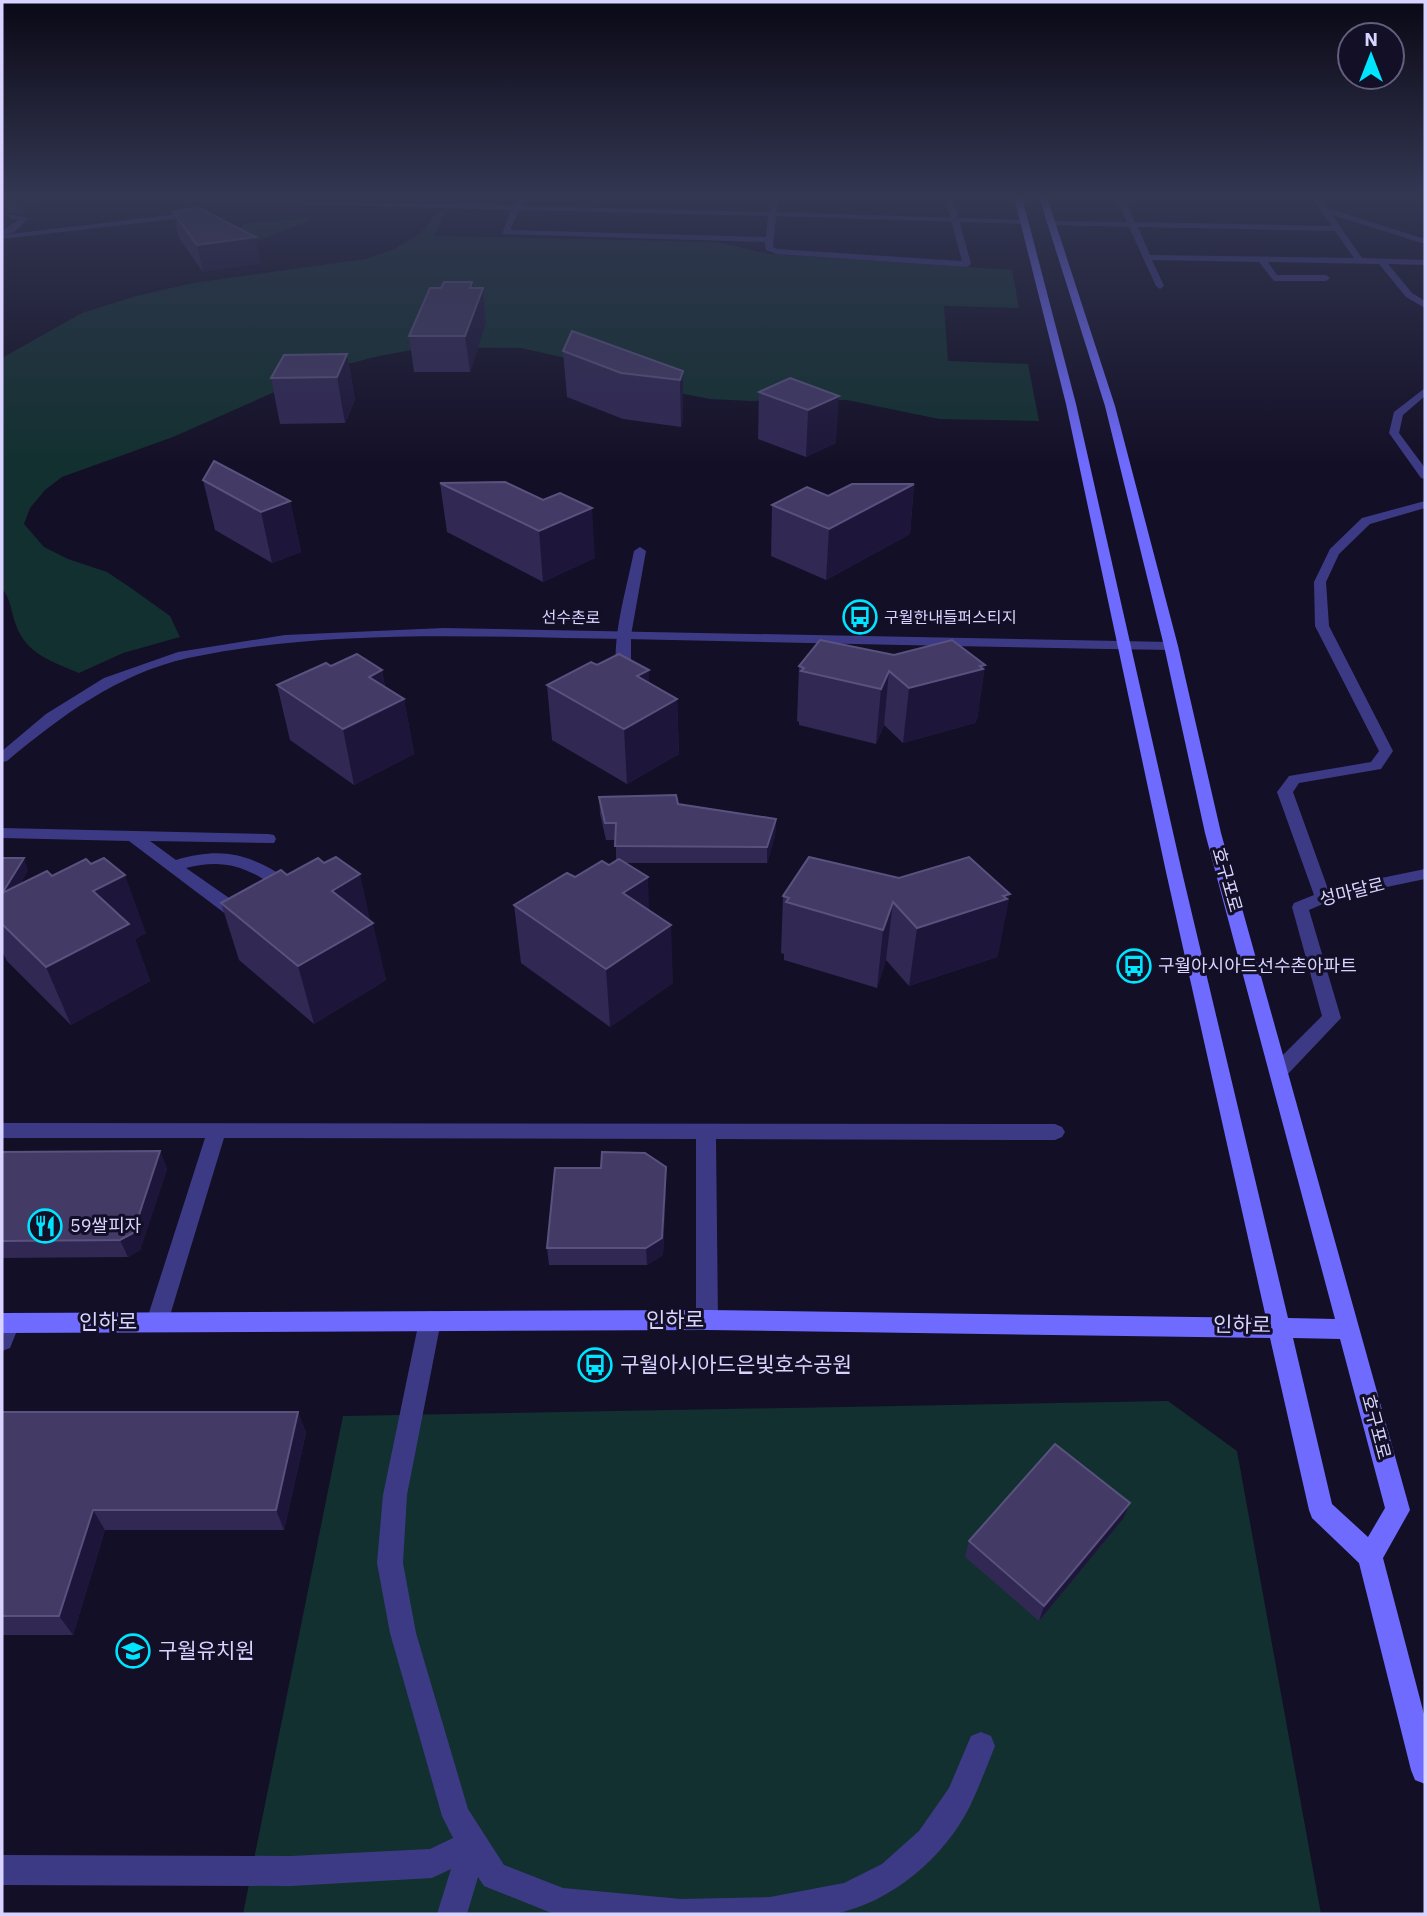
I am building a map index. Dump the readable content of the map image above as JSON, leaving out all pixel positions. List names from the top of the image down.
{
  "streets": {
    "main road": ["호구포로", "인하로"],
    "street": ["선수촌로", "성마달로"]
  },
  "crossings": [
    ["선수촌로", "호구포로"],
    ["호구포로", "성마달로"],
    ["호구포로", "인하로"]
  ],
  "places": {
    "bus stop": ["구월한내들퍼스티지", "구월아시아드선수촌아파트", "구월아시아드은빛호수공원"],
    "restaurant": ["59쌀피자"],
    "school or university": ["구월유치원"]
  },
  "north": "top"
}
